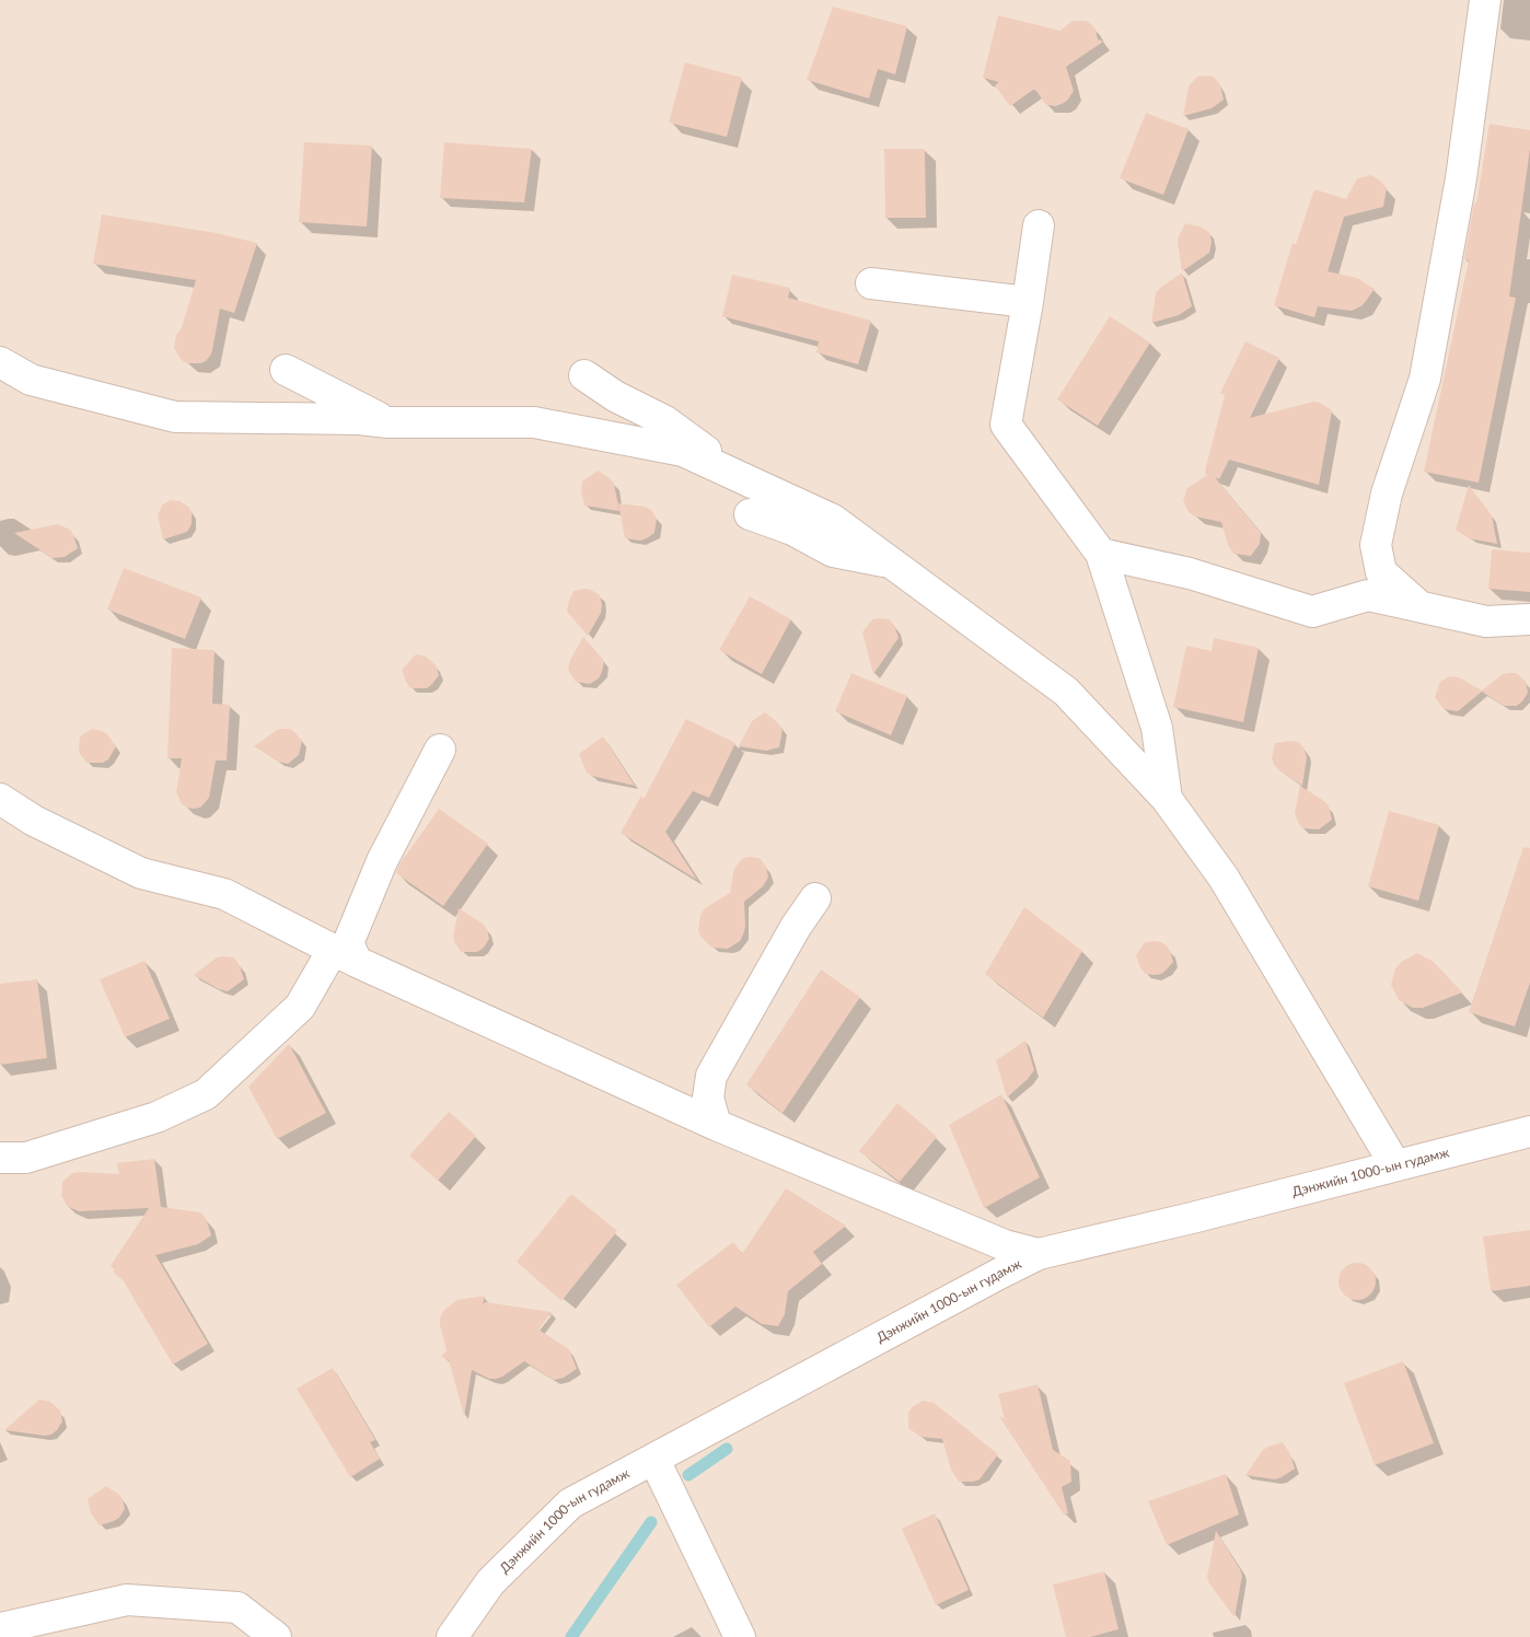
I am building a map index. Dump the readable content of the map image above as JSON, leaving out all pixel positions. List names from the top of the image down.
{
  "streets": {
    "street": ["Дэнжийн 1000-ын гудамж"]
  }
}
